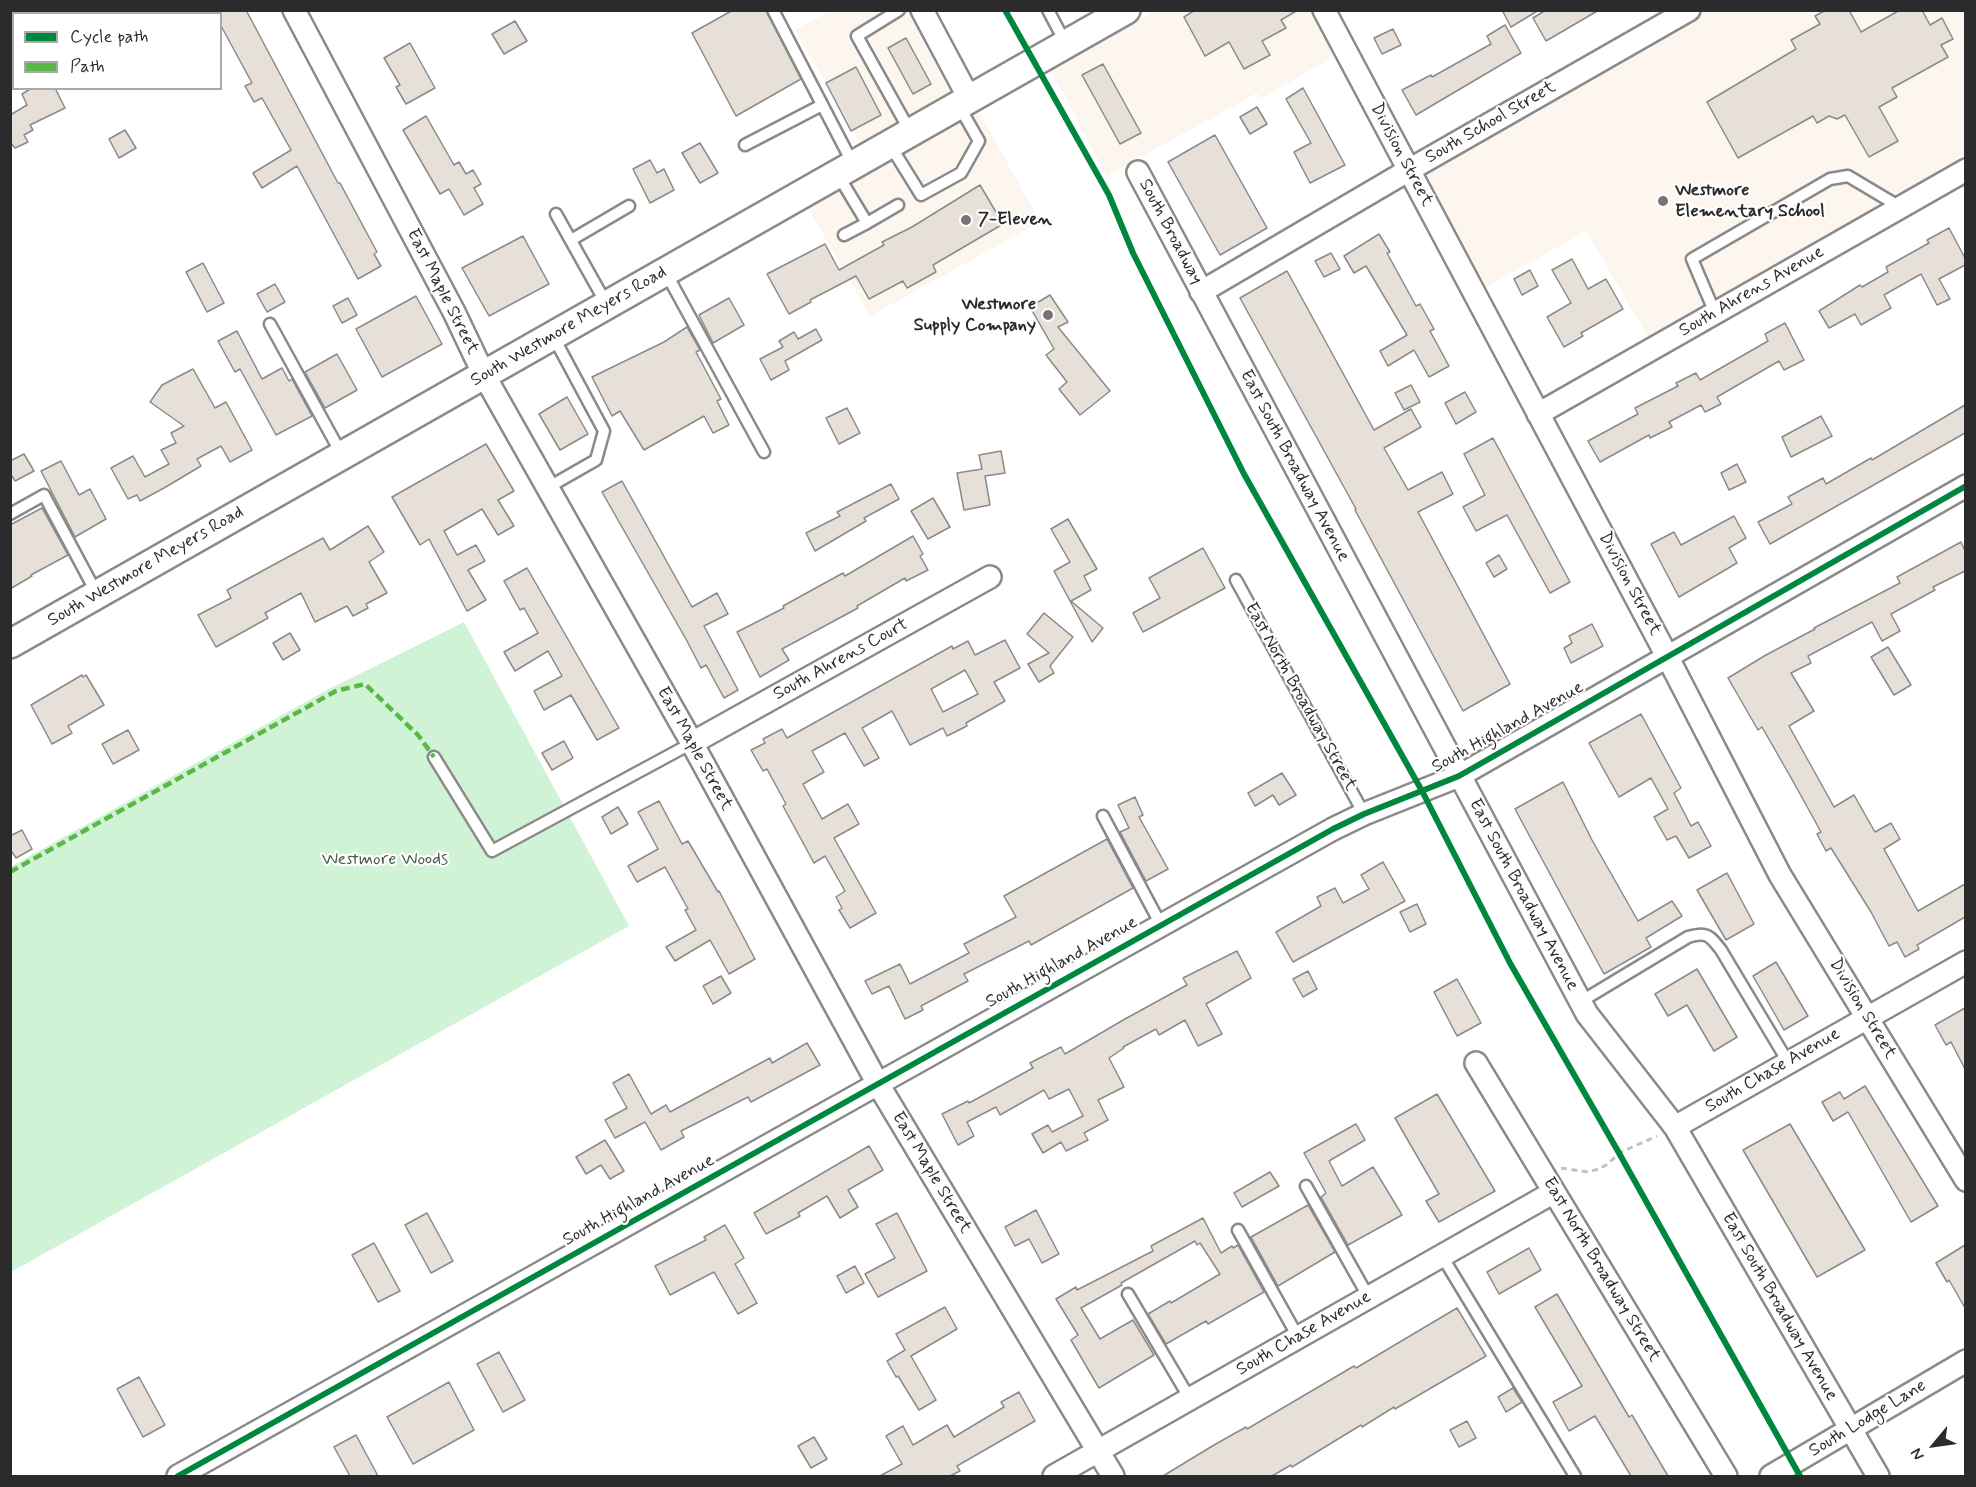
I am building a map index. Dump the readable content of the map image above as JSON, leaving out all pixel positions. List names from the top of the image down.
{
  "streets": {
    "street": [
      "South School Street",
      "Division Street",
      "South Broadway",
      "East Maple Street",
      "South Ahrens Avenue",
      "South Westmore Meyers Road",
      "East South Broadway Avenue",
      "South Ahrens Court",
      "East North Broadway Street",
      "South Highland Avenue",
      "South Chase Avenue",
      "South Lodge Lane"
    ]
  },
  "crossings": [
    ["South School Street", "Division Street"],
    ["South School Street", "South Broadway"],
    ["South School Street", "East South Broadway Avenue"],
    ["Division Street", "South Ahrens Avenue"],
    ["Division Street", "South Highland Avenue"],
    ["Division Street", "South Chase Avenue"],
    ["South Broadway", "East South Broadway Avenue"],
    ["East Maple Street", "South Westmore Meyers Road"],
    ["East Maple Street", "South Ahrens Court"],
    ["East Maple Street", "South Highland Avenue"],
    ["East Maple Street", "South Chase Avenue"],
    ["East South Broadway Avenue", "South Highland Avenue"],
    ["East South Broadway Avenue", "South Chase Avenue"],
    ["East South Broadway Avenue", "South Lodge Lane"],
    ["East North Broadway Street", "South Highland Avenue"],
    ["East North Broadway Street", "South Chase Avenue"]
  ],
  "parks": ["Westmore Woods"],
  "places": ["Westmore Elementary School", "7-Eleven", "Westmore Supply Company"],
  "legend": ["Cycle path", "Path"],
  "north": "bottom left"
}
